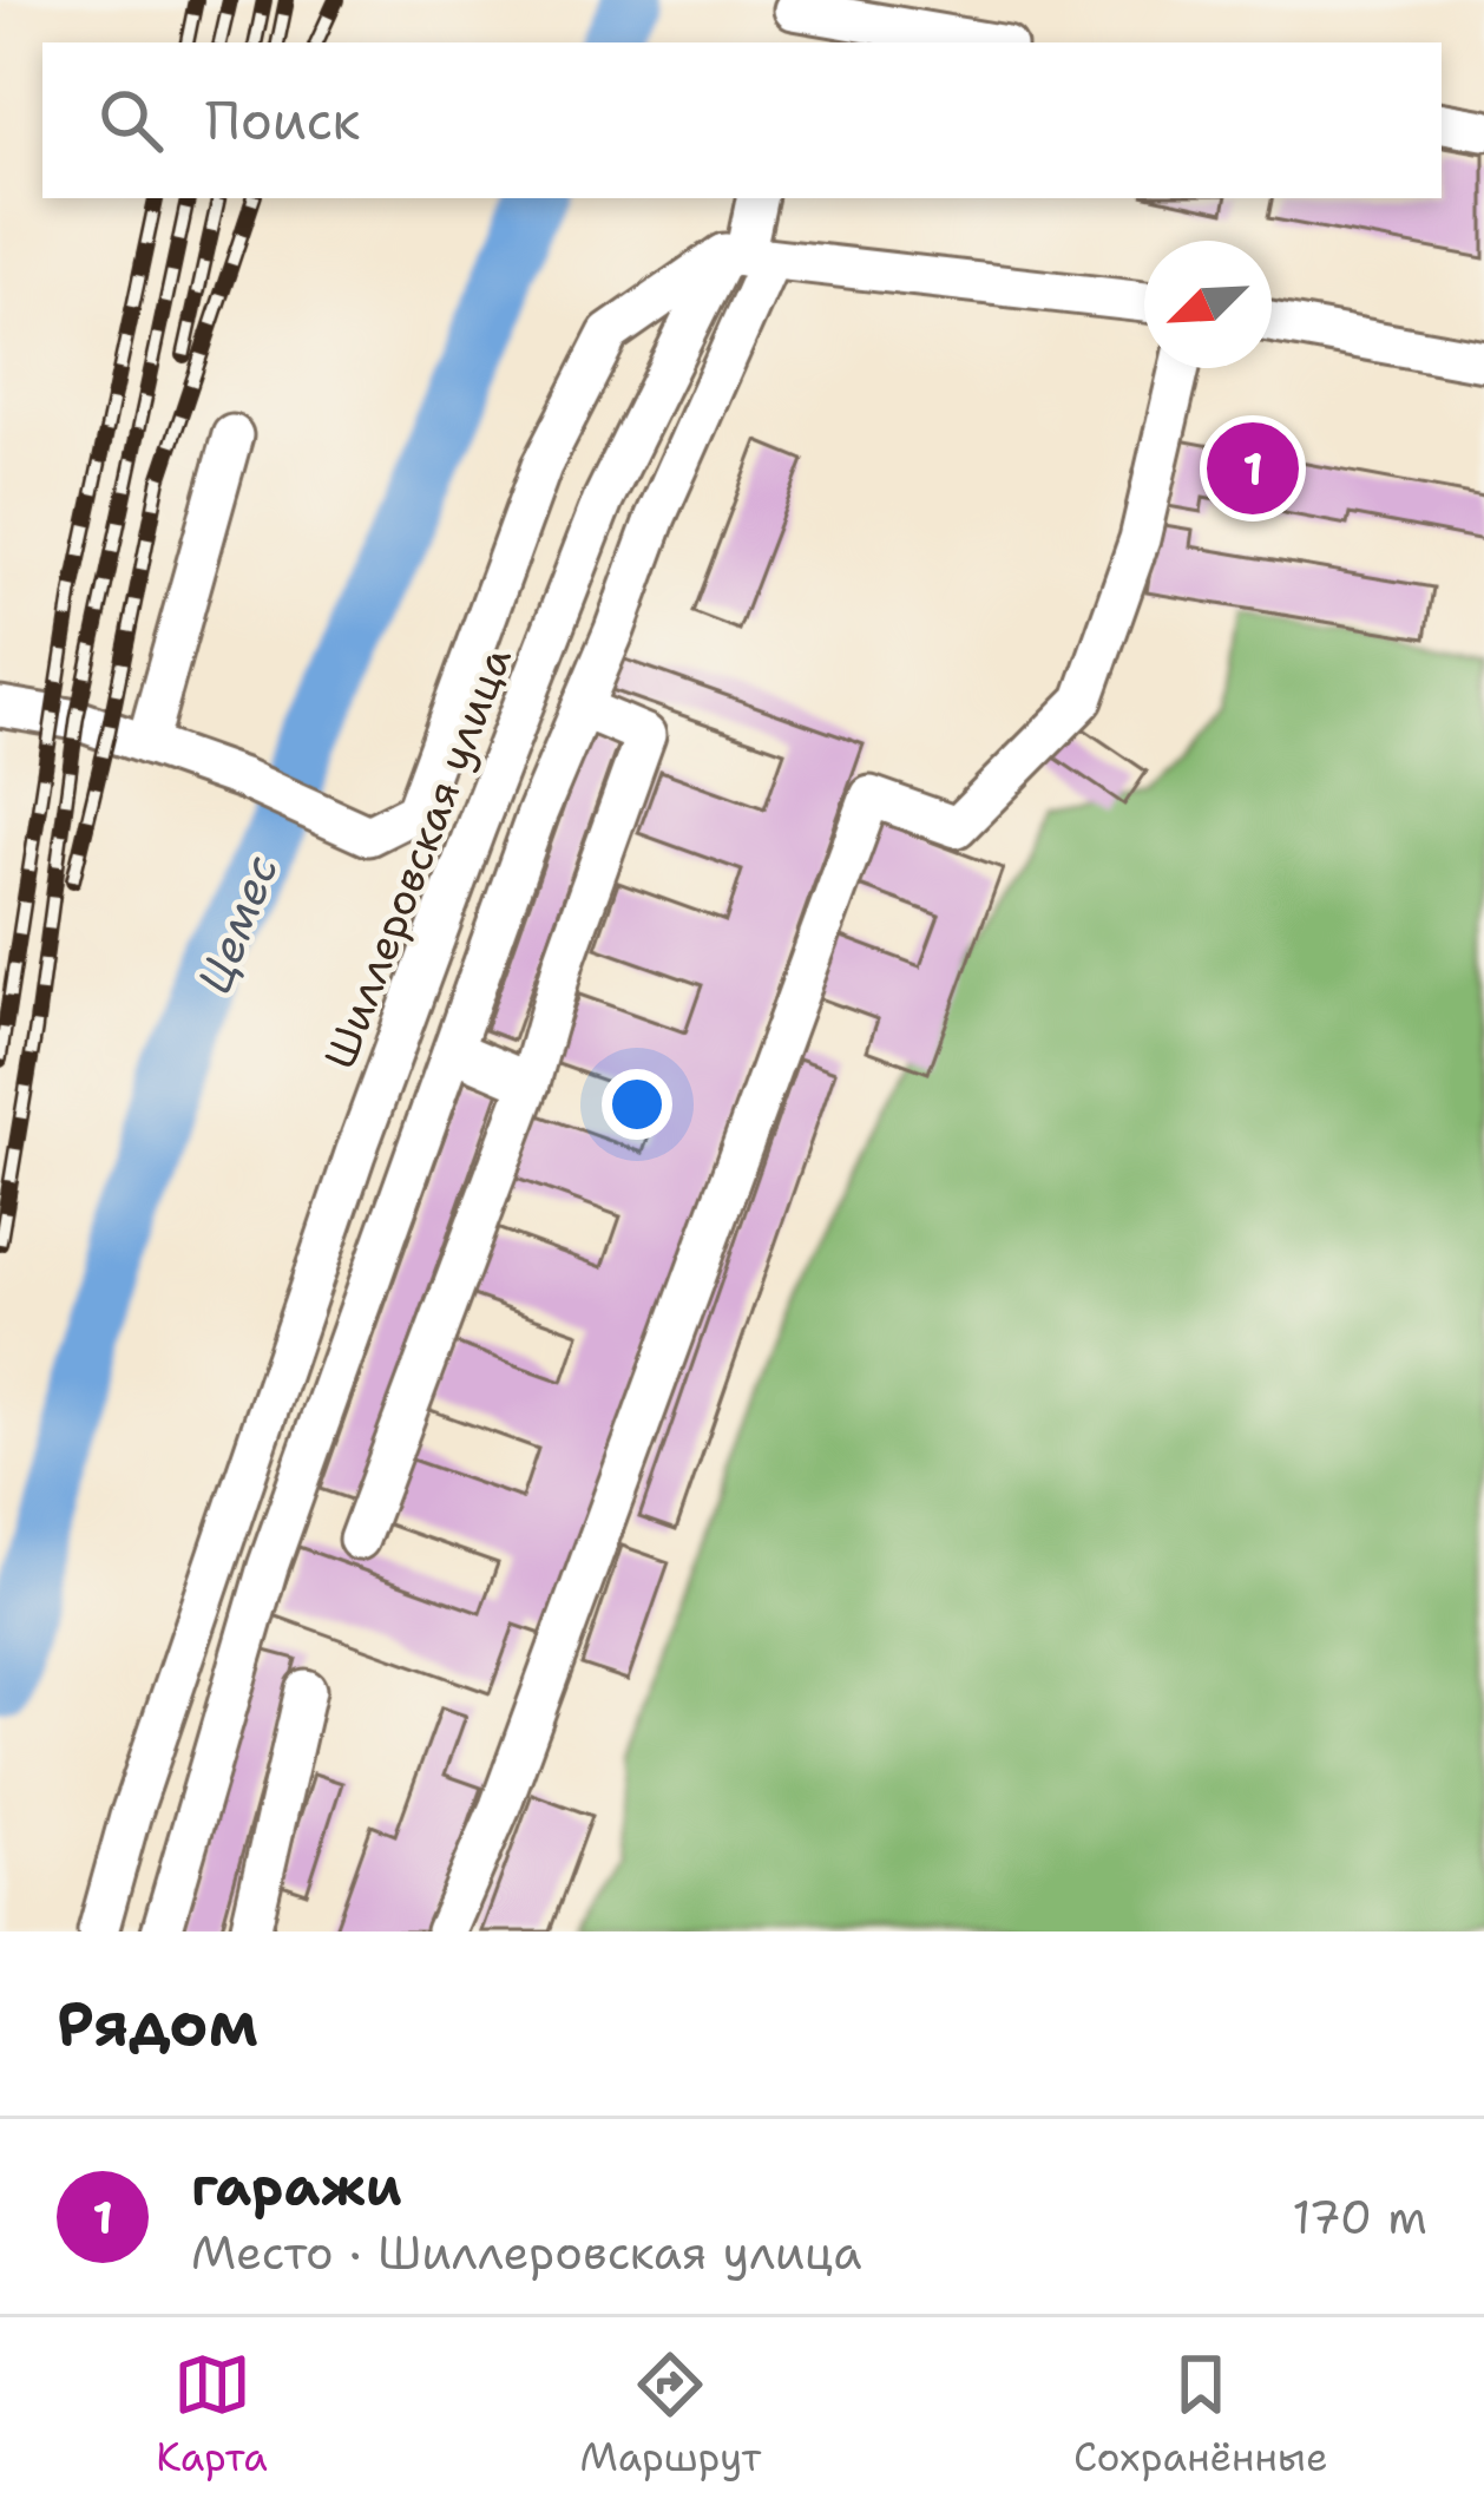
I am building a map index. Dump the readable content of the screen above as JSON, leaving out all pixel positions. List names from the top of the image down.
{
  "streets": {
    "street": ["Шиллеровская улица"]
  },
  "water": ["Цемес"],
  "north": "bottom left",
  "page": {
    "search": "Поиск",
    "pins": "1",
    "heading": "Рядом",
    "list": [
      {
        "mark": "1",
        "name": "гаражи",
        "note": "Место · Шиллеровская улица",
        "value": "170 m"
      }
    ],
    "nav": ["Карта", "Маршрут", "Сохранённые"]
  }
}
